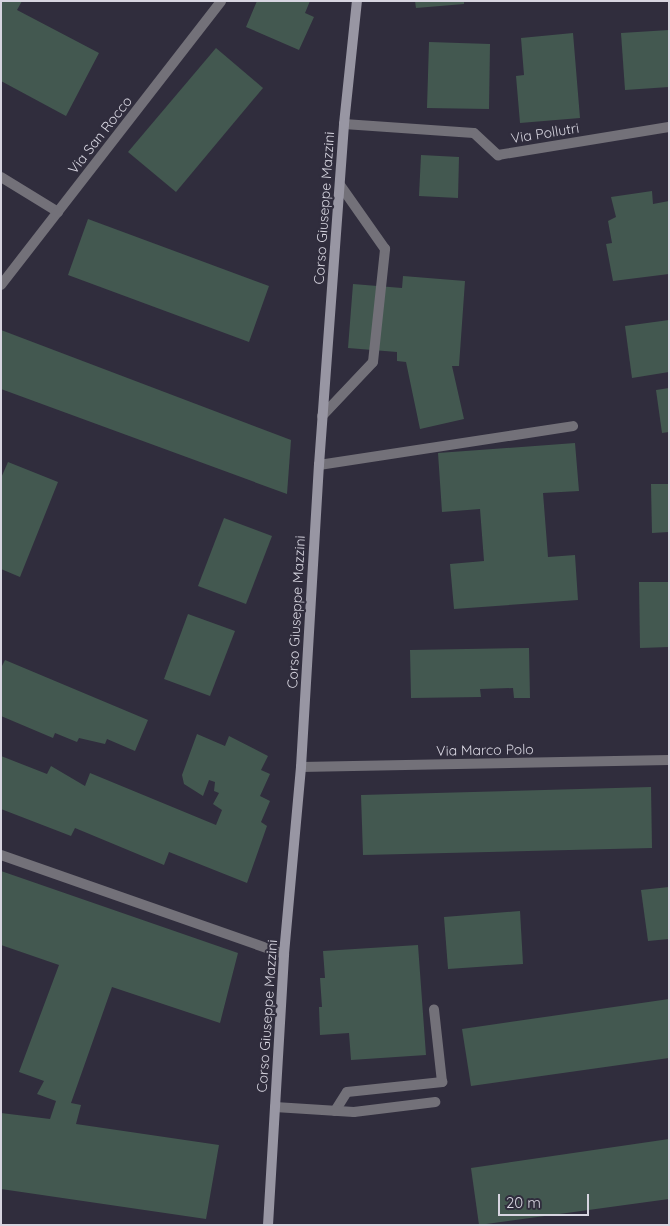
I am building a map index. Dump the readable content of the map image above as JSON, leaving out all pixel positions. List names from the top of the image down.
{
  "streets": {
    "main road": ["Corso Giuseppe Mazzini"],
    "street": ["Via Pollutri", "Via San Rocco", "Via Marco Polo"]
  },
  "crossings": [
    ["Via Pollutri", "Corso Giuseppe Mazzini"],
    ["Corso Giuseppe Mazzini", "Via Marco Polo"]
  ],
  "scale_bar": "20 m"
}
